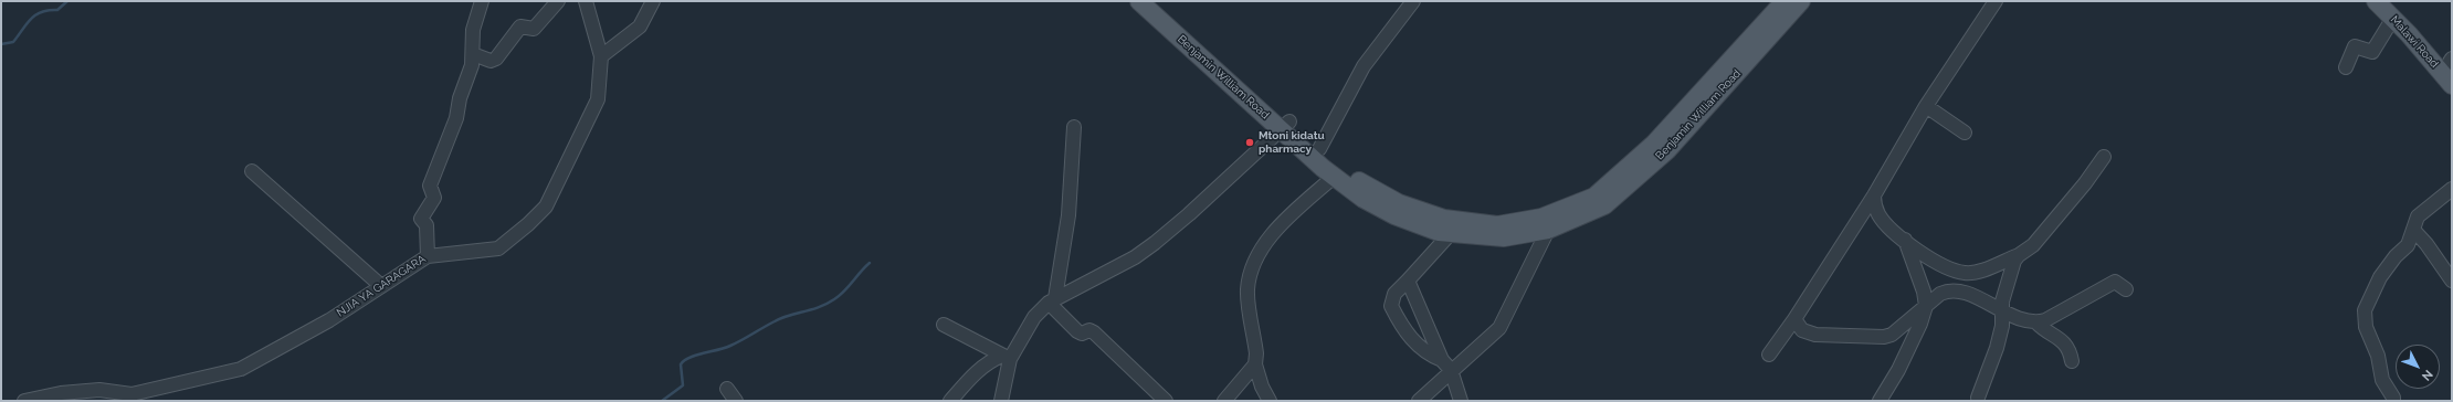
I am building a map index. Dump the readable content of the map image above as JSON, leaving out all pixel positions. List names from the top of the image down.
{
  "streets": {
    "main road": ["Malawi Road", "Benjamin William Road"],
    "street": ["NJIA YA GARAGARA"]
  },
  "places": ["Mtoni kidatu pharmacy"],
  "north": "bottom right"
}
